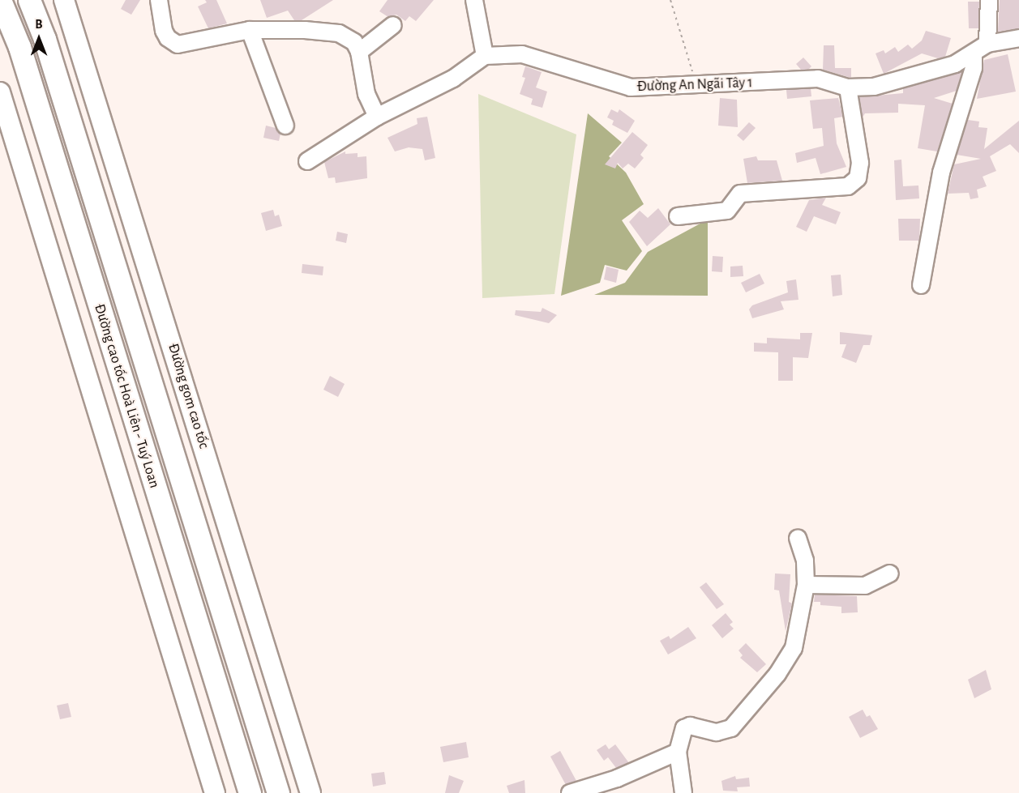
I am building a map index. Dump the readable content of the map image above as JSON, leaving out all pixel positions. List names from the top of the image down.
{
  "streets": {
    "highway": ["Đường cao tốc Hoà Liên - Tuý Loan"],
    "main road": ["Đường gom cao tốc"],
    "street": ["Đường An Ngãi Tây 1"]
  },
  "north": "top"
}
